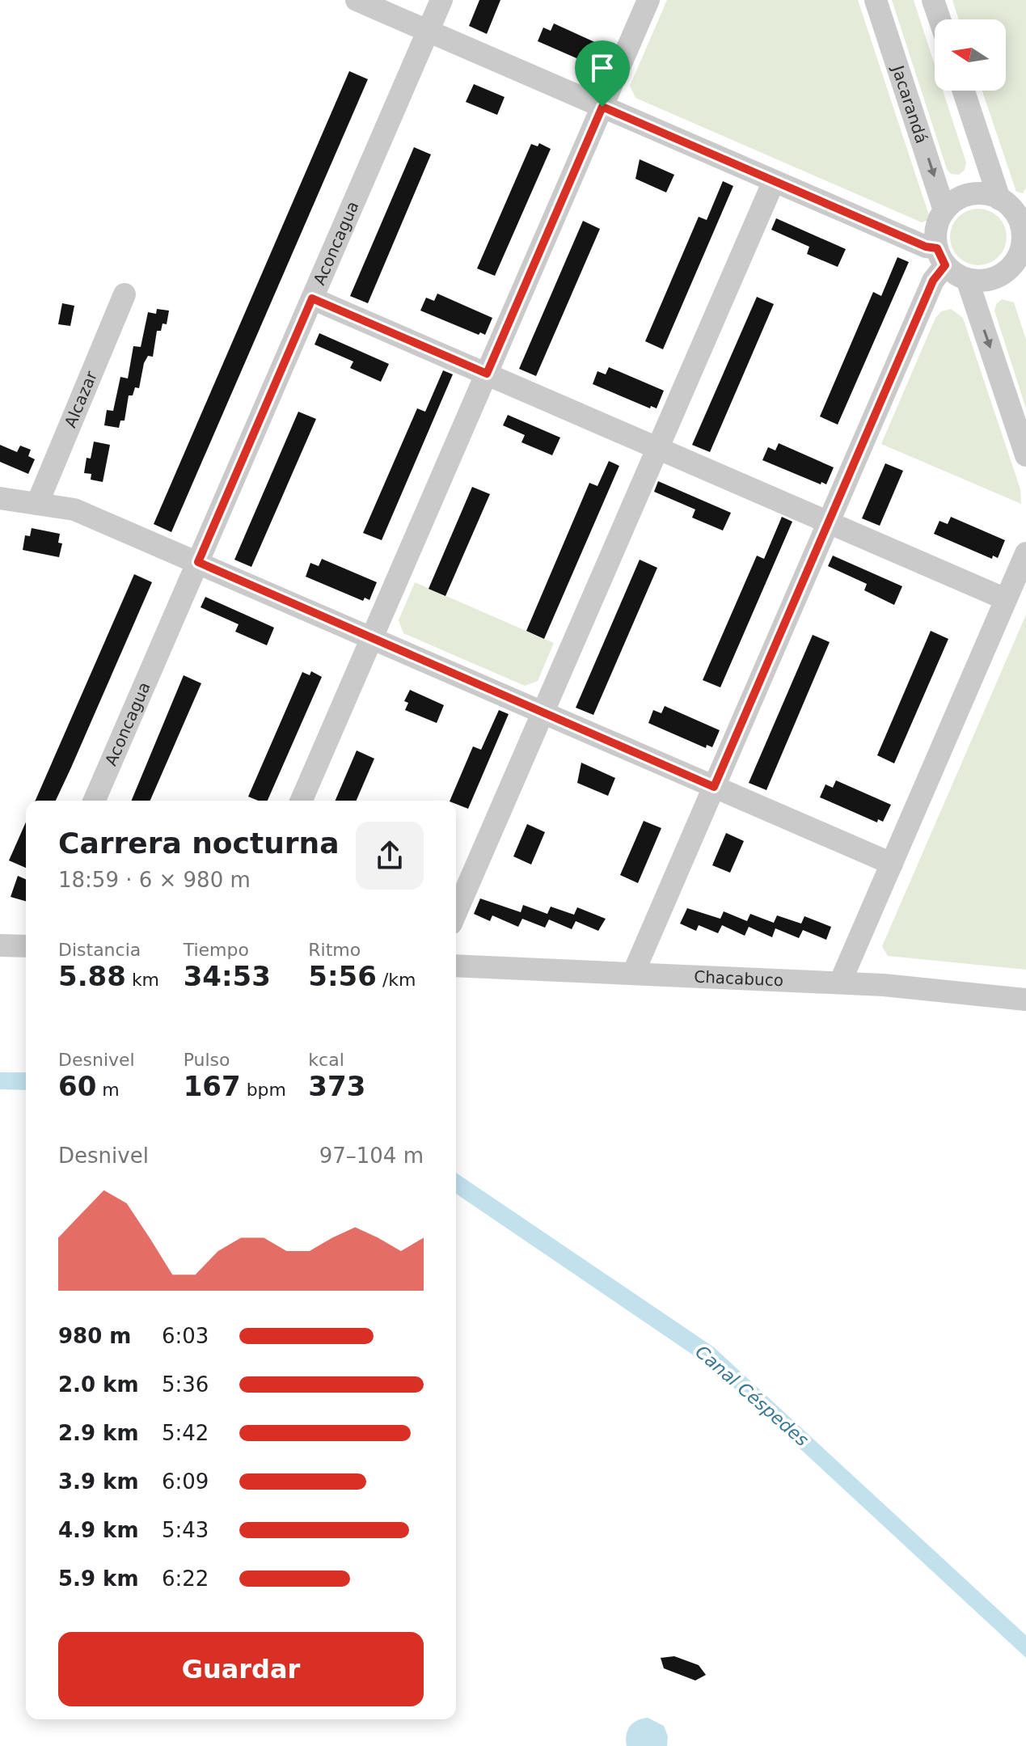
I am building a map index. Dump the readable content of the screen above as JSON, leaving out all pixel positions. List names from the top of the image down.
{
  "streets": {
    "street": [
      "Jacarandá",
      "Aconcagua",
      "Alcazar",
      "Chacabuco"
    ]
  },
  "water": ["Canal Céspedes"],
  "north": "left",
  "page": {
    "heading": ["Carrera nocturna", "18:59 · 6 × 980 m"],
    "stats": [
      ["Distancia", "5.88 km"],
      ["Tiempo", "34:53"],
      ["Ritmo", "5:56 /km"],
      ["Desnivel", "60 m"],
      ["Pulso", "167 bpm"],
      ["kcal", "373"]
    ],
    "chart": ["Desnivel", "97–104 m"],
    "list": [
      {
        "name": "980 m",
        "note": "6:03"
      },
      {
        "name": "2.0 km",
        "note": "5:36"
      },
      {
        "name": "2.9 km",
        "note": "5:42"
      },
      {
        "name": "3.9 km",
        "note": "6:09"
      },
      {
        "name": "4.9 km",
        "note": "5:43"
      },
      {
        "name": "5.9 km",
        "note": "6:22"
      }
    ],
    "buttons": "Guardar"
  }
}
